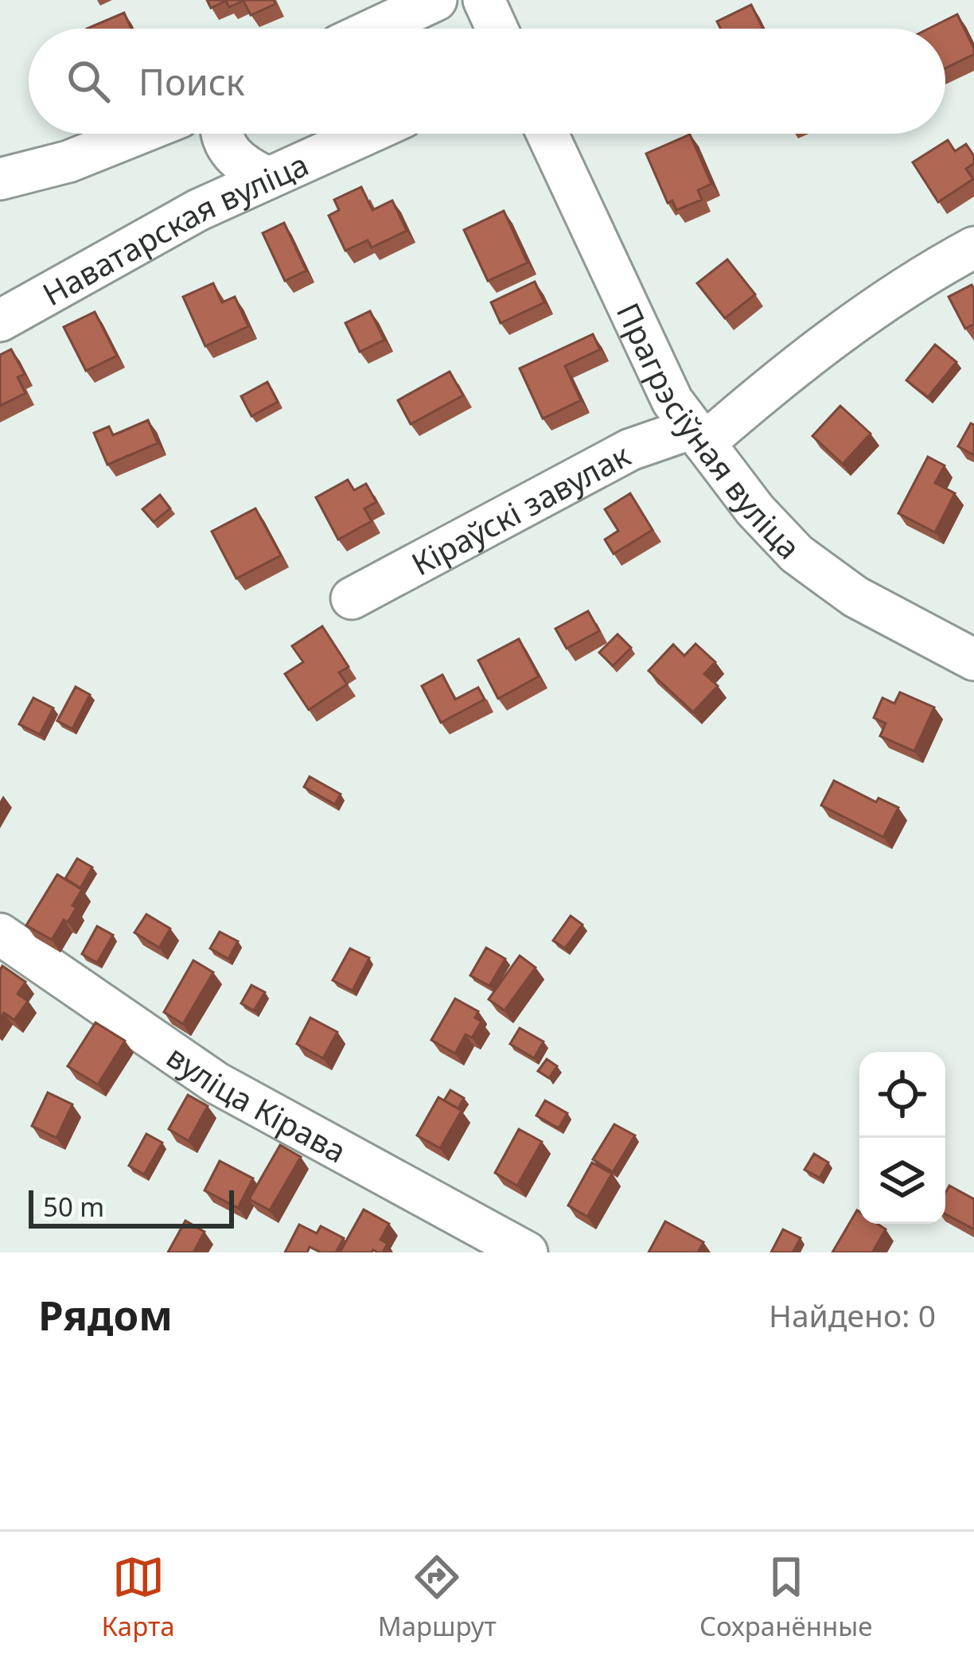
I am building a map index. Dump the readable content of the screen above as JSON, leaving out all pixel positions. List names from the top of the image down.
{
  "streets": {
    "street": [
      "Наватарская вуліца",
      "Прагрэсіўная вуліца",
      "Кіраўскі завулак",
      "вуліца Кірава"
    ]
  },
  "crossings": [
    ["Прагрэсіўная вуліца", "Кіраўскі завулак"]
  ],
  "scale_bar": "50 m",
  "page": {
    "search": "Поиск",
    "scale": "50 m",
    "heading": ["Рядом", "Найдено: 0"],
    "nav": ["Карта", "Маршрут", "Сохранённые"]
  }
}
